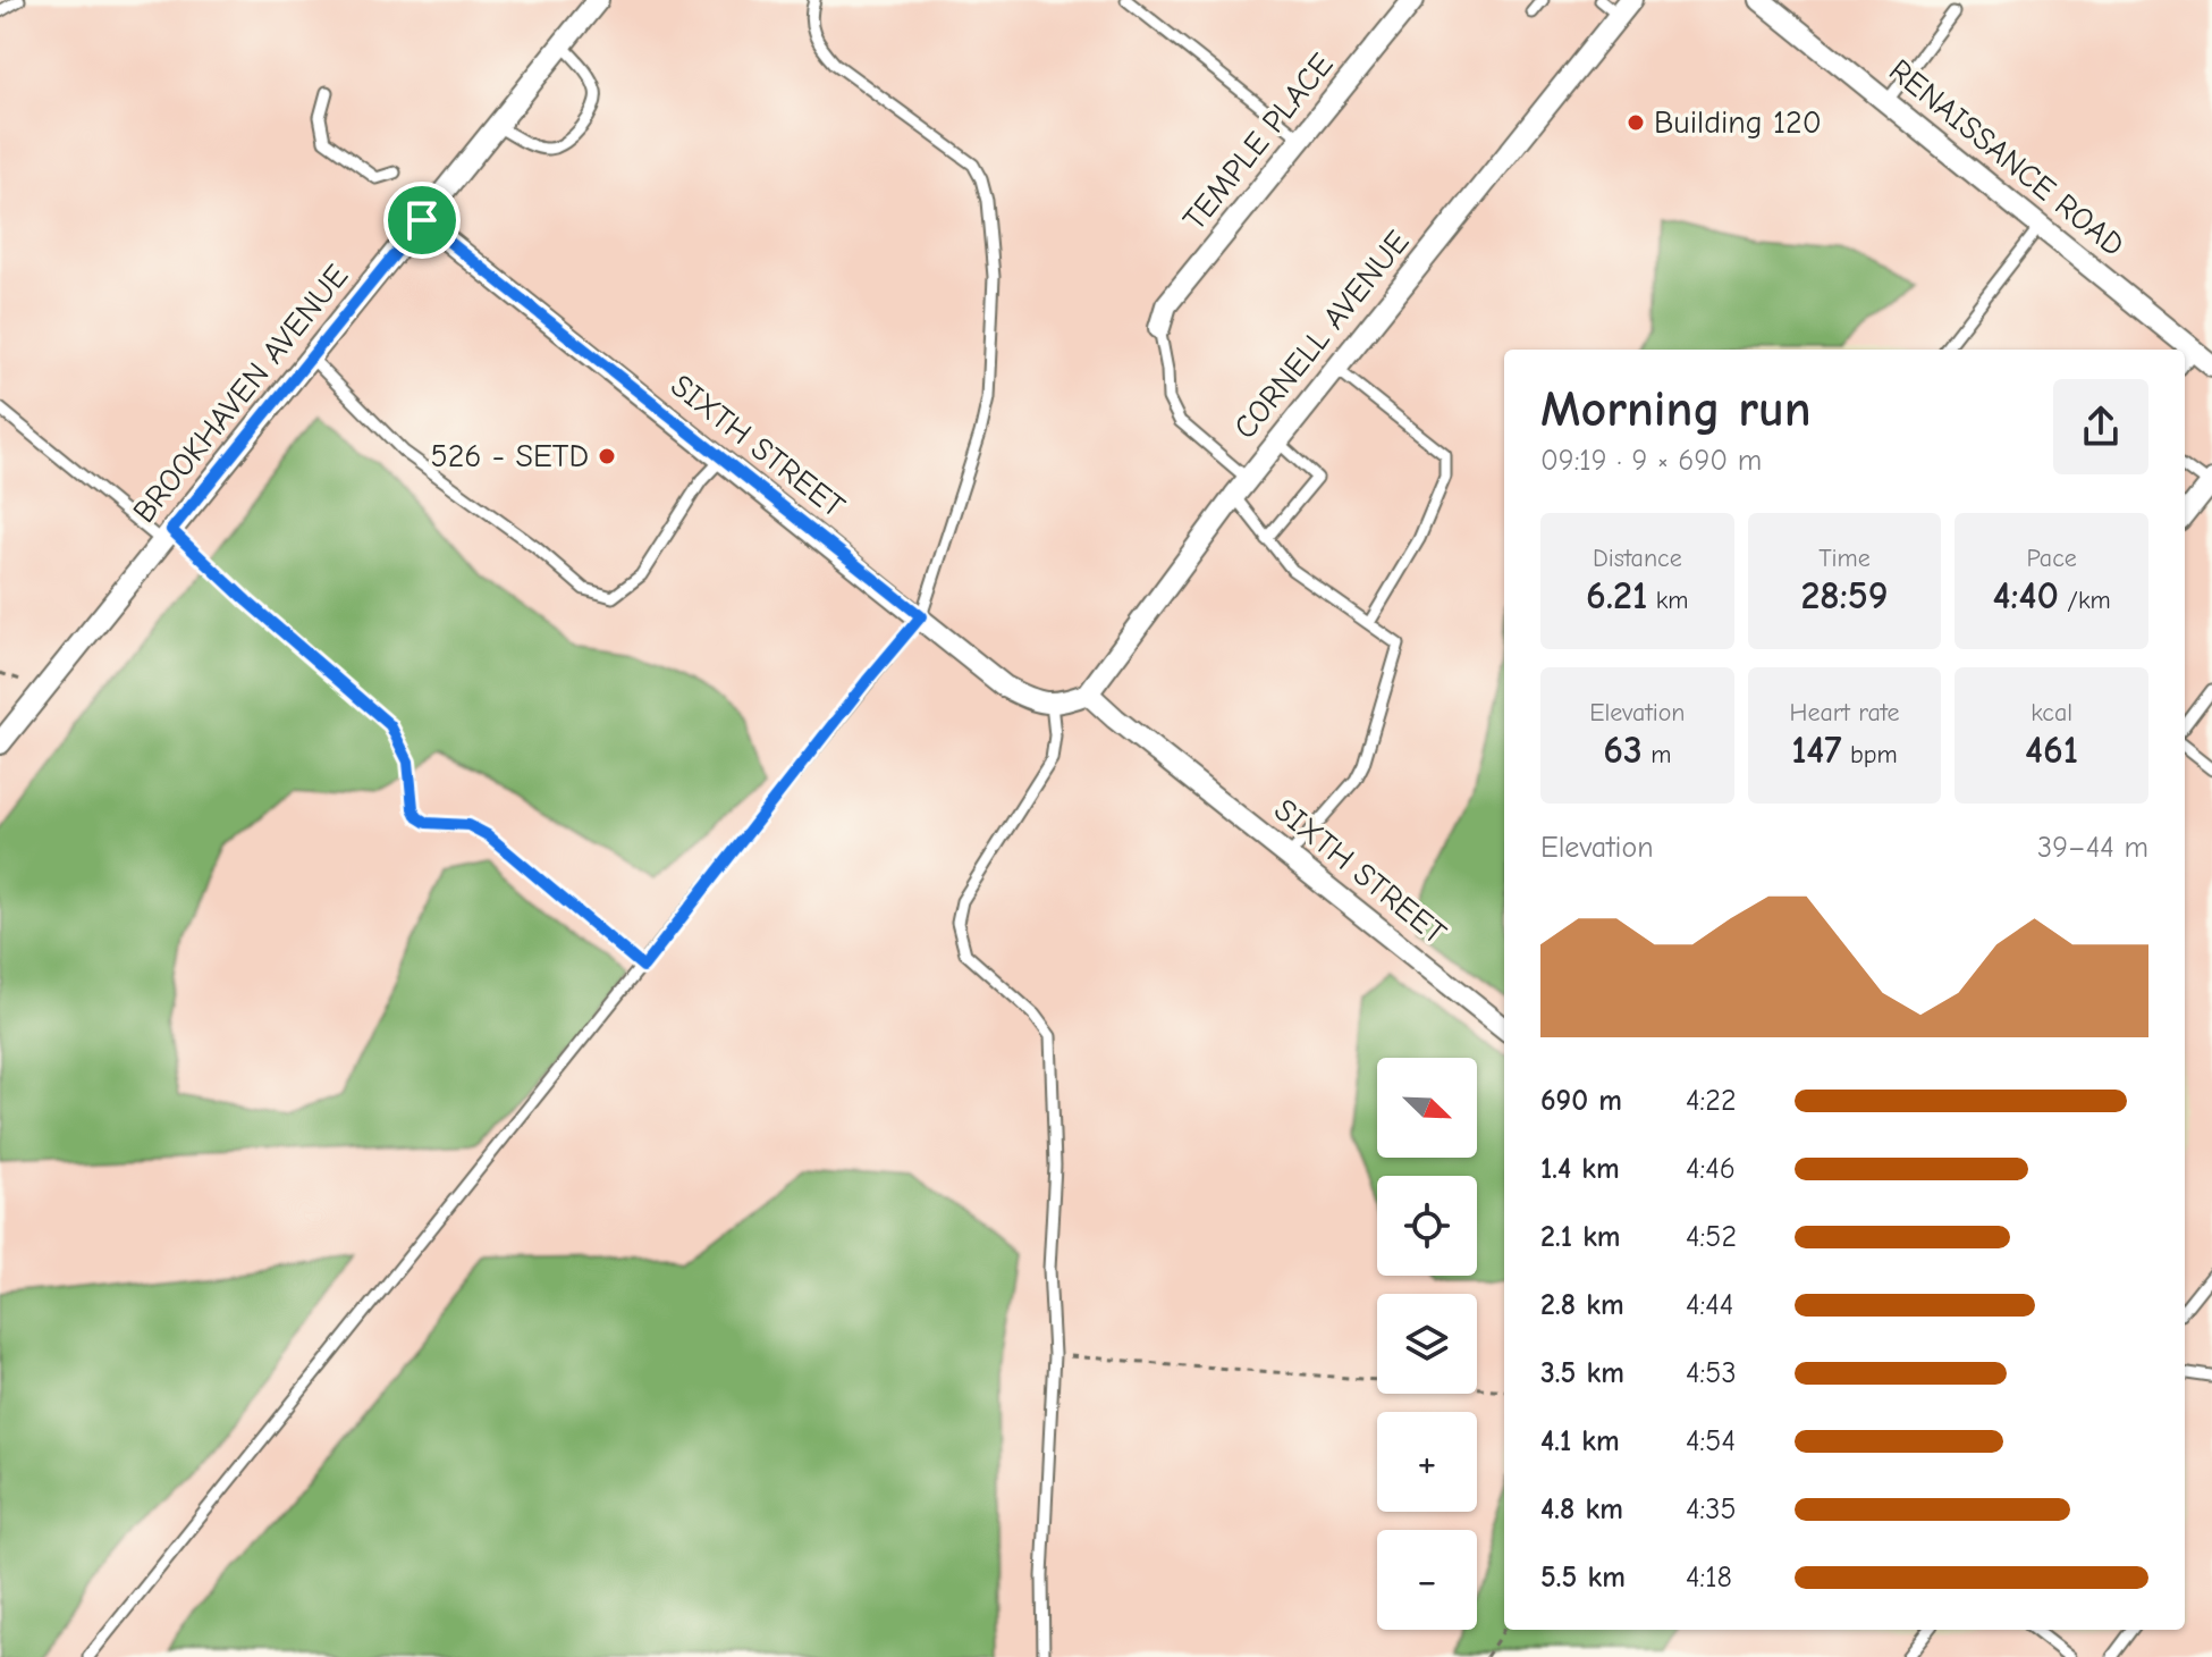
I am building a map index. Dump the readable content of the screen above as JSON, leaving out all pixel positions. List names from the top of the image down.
{
  "streets": {
    "street": [
      "TEMPLE PLACE",
      "RENAISSANCE ROAD",
      "CORNELL AVENUE",
      "BROOKHAVEN AVENUE",
      "SIXTH STREET"
    ]
  },
  "crossings": [
    ["CORNELL AVENUE", "SIXTH STREET"],
    ["BROOKHAVEN AVENUE", "SIXTH STREET"]
  ],
  "places": ["Building 120", "526 - SETD"],
  "north": "bottom right",
  "page": {
    "heading": ["Morning run", "09:19 · 9 × 690 m"],
    "stats": [
      ["Distance", "6.21 km"],
      ["Time", "28:59"],
      ["Pace", "4:40 /km"],
      ["Elevation", "63 m"],
      ["Heart rate", "147 bpm"],
      ["kcal", "461"]
    ],
    "chart": ["Elevation", "39–44 m"],
    "map_buttons": ["+", "−"],
    "list": [
      {
        "name": "690 m",
        "note": "4:22"
      },
      {
        "name": "1.4 km",
        "note": "4:46"
      },
      {
        "name": "2.1 km",
        "note": "4:52"
      },
      {
        "name": "2.8 km",
        "note": "4:44"
      },
      {
        "name": "3.5 km",
        "note": "4:53"
      },
      {
        "name": "4.1 km",
        "note": "4:54"
      },
      {
        "name": "4.8 km",
        "note": "4:35"
      },
      {
        "name": "5.5 km",
        "note": "4:18"
      }
    ]
  }
}
